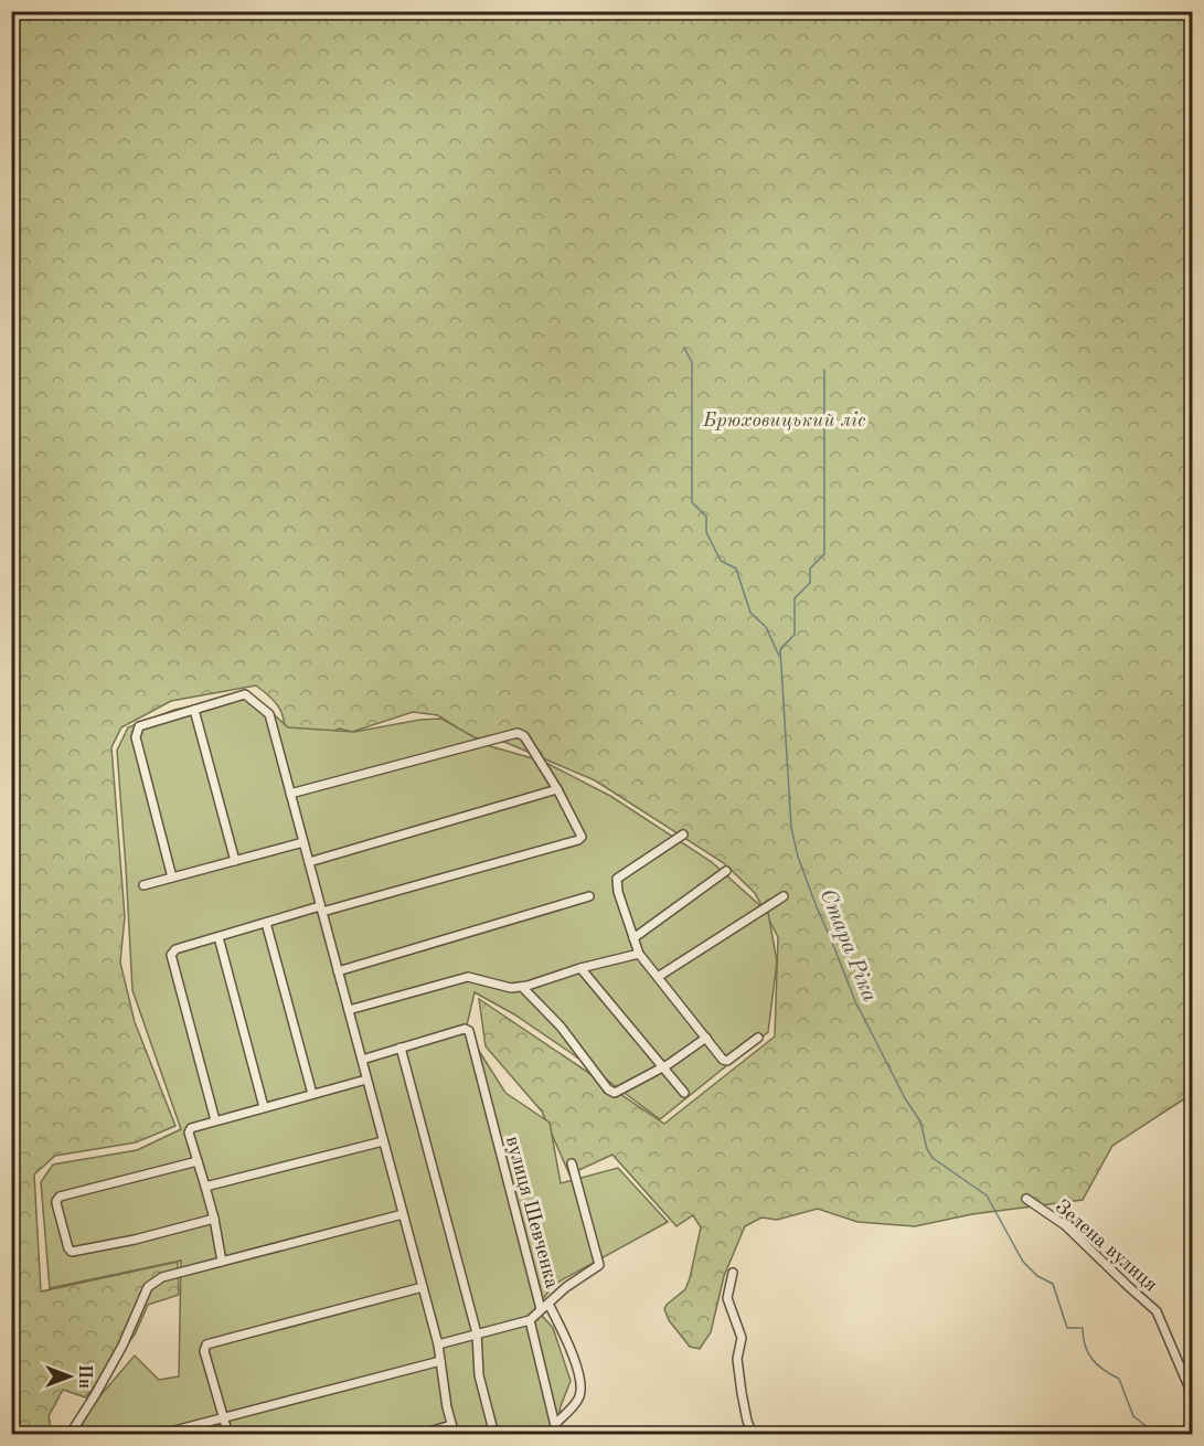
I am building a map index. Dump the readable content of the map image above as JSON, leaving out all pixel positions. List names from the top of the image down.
{
  "streets": {
    "street": ["вулиця Шевченка", "Зелена вулиця"]
  },
  "water": ["Стара Ріка"],
  "parks": ["Брюховицький ліс"],
  "north": "right"
}
